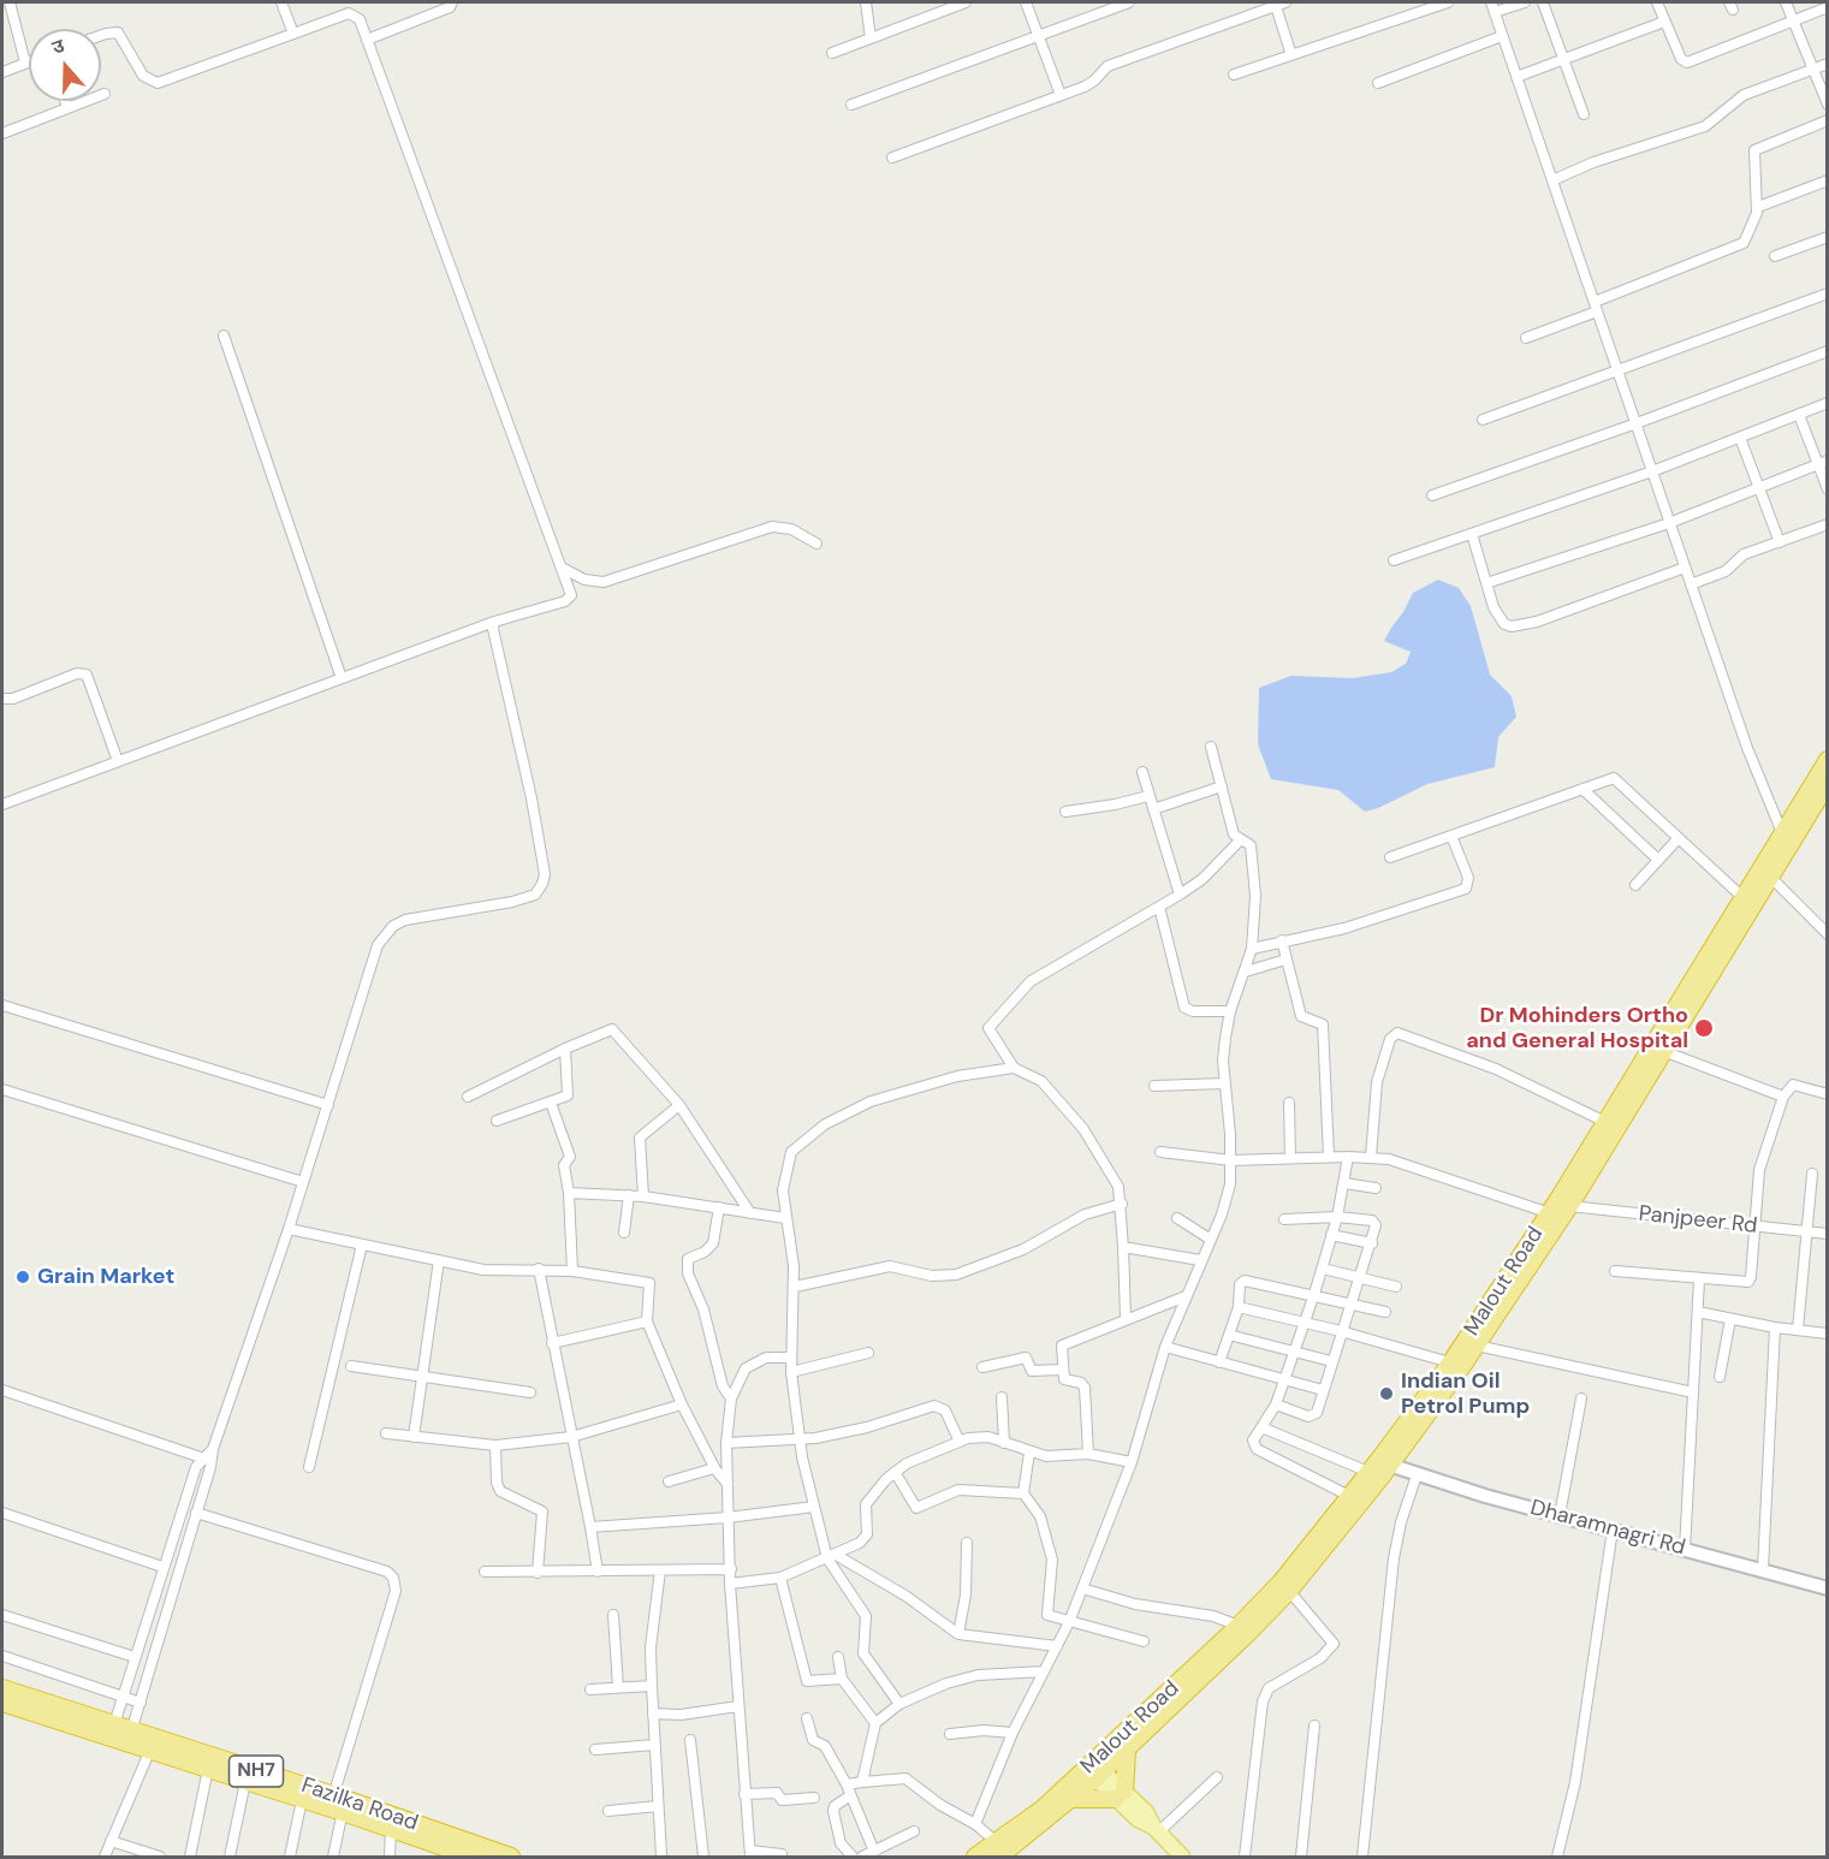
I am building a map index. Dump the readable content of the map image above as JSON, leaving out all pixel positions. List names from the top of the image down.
{
  "streets": {
    "highway": ["Malout Road", "NH7", "Fazilka Road"],
    "street": ["Panjpeer Rd", "Dharamnagri Rd"]
  },
  "crossings": [
    ["Panjpeer Rd", "Malout Road"],
    ["Malout Road", "Dharamnagri Rd"]
  ],
  "places": ["Dr Mohinders Ortho and General Hospital", "Grain Market", "Indian Oil Petrol Pump"],
  "north": "top"
}
